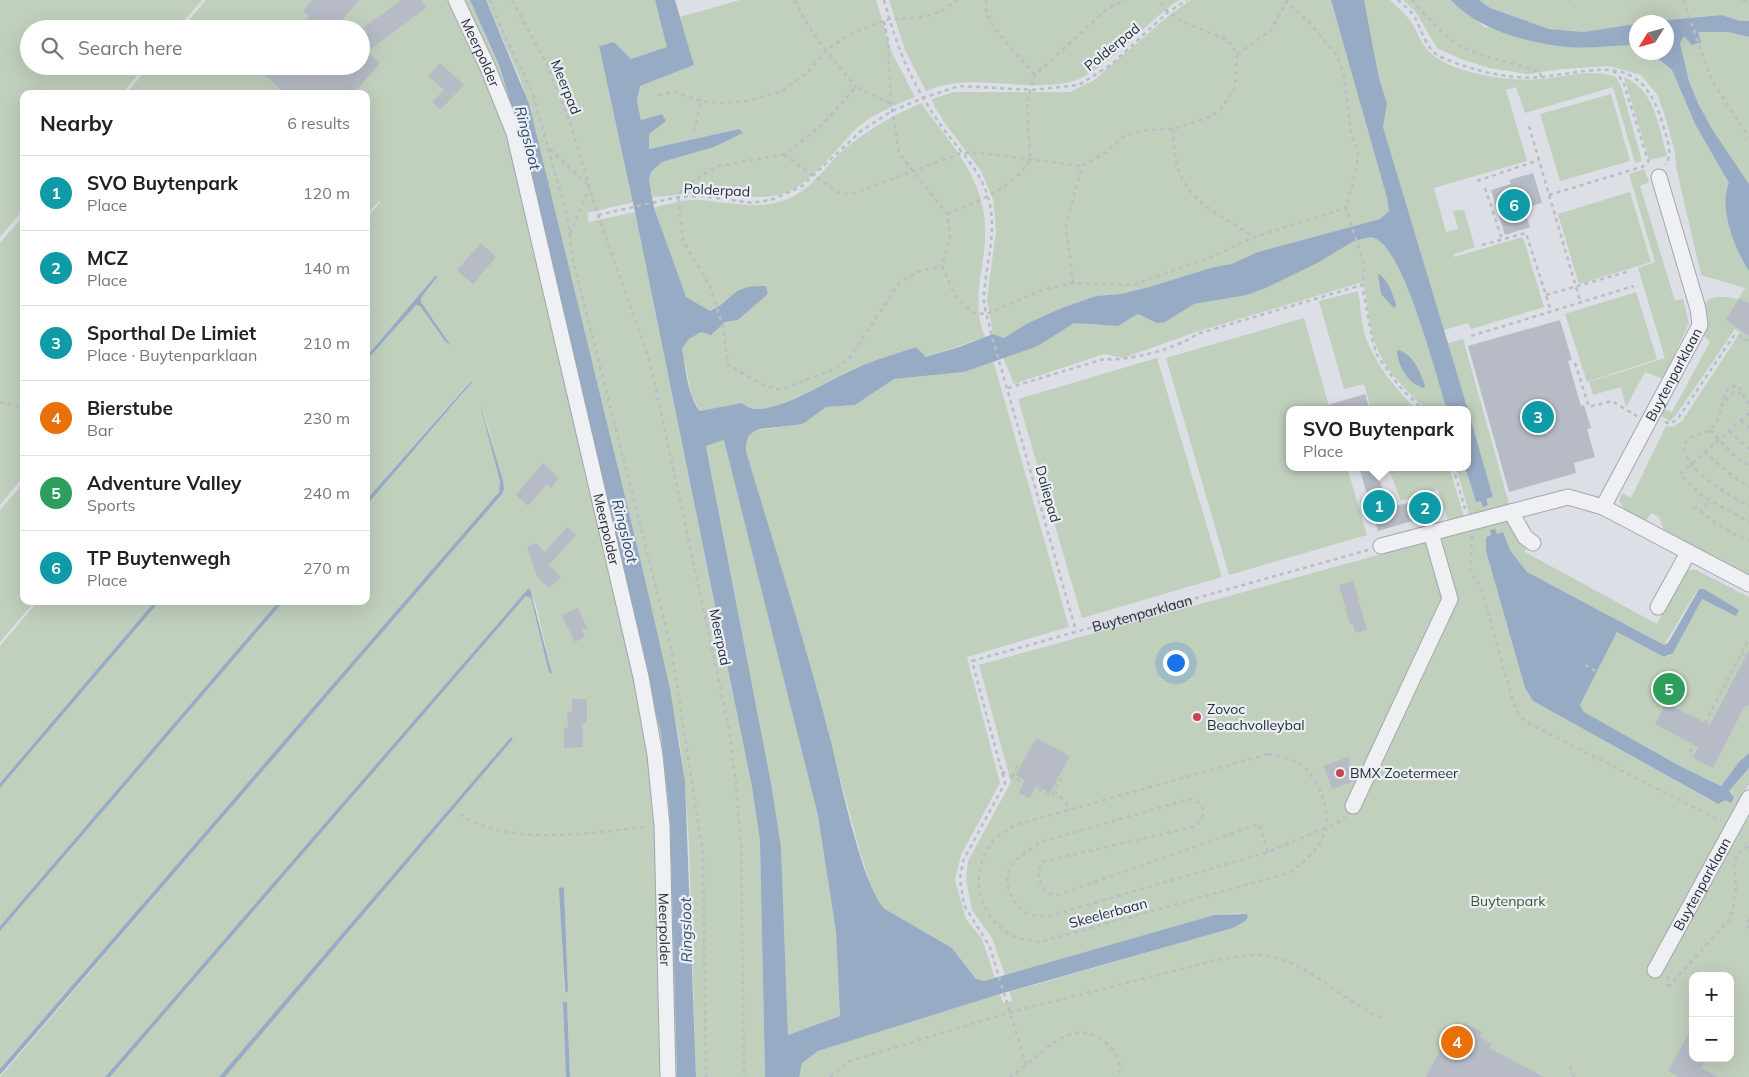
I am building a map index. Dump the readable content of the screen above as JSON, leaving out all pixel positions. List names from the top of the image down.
{
  "streets": {
    "street": ["Meerpolder", "Buytenparklaan"],
    "path": [
      "Polderpad",
      "Meerpad",
      "Daliepad",
      "Skeelerbaan"
    ]
  },
  "crossings": [
    ["Polderpad", "Meerpad"],
    ["Polderpad", "Daliepad"],
    ["Buytenparklaan", "Daliepad"]
  ],
  "water": ["Ringsloot"],
  "parks": ["Buytenpark"],
  "places": ["Zovoc Beachvolleybal", "BMX Zoetermeer"],
  "north": "bottom left",
  "page": {
    "search": "Search here",
    "heading": ["Nearby", "6 results"],
    "list": [
      {
        "mark": "1",
        "name": "SVO Buytenpark",
        "note": "Place",
        "value": "120 m"
      },
      {
        "mark": "2",
        "name": "MCZ",
        "note": "Place",
        "value": "140 m"
      },
      {
        "mark": "3",
        "name": "Sporthal De Limiet",
        "note": "Place · Buytenparklaan",
        "value": "210 m"
      },
      {
        "mark": "4",
        "name": "Bierstube",
        "note": "Bar",
        "value": "230 m"
      },
      {
        "mark": "5",
        "name": "Adventure Valley",
        "note": "Sports",
        "value": "240 m"
      },
      {
        "mark": "6",
        "name": "TP Buytenwegh",
        "note": "Place",
        "value": "270 m"
      }
    ],
    "pins": [
      "6",
      "3",
      "1",
      "2",
      "5",
      "4"
    ],
    "popup": ["SVO Buytenpark", "Place"],
    "map_buttons": ["+", "−"]
  }
}
